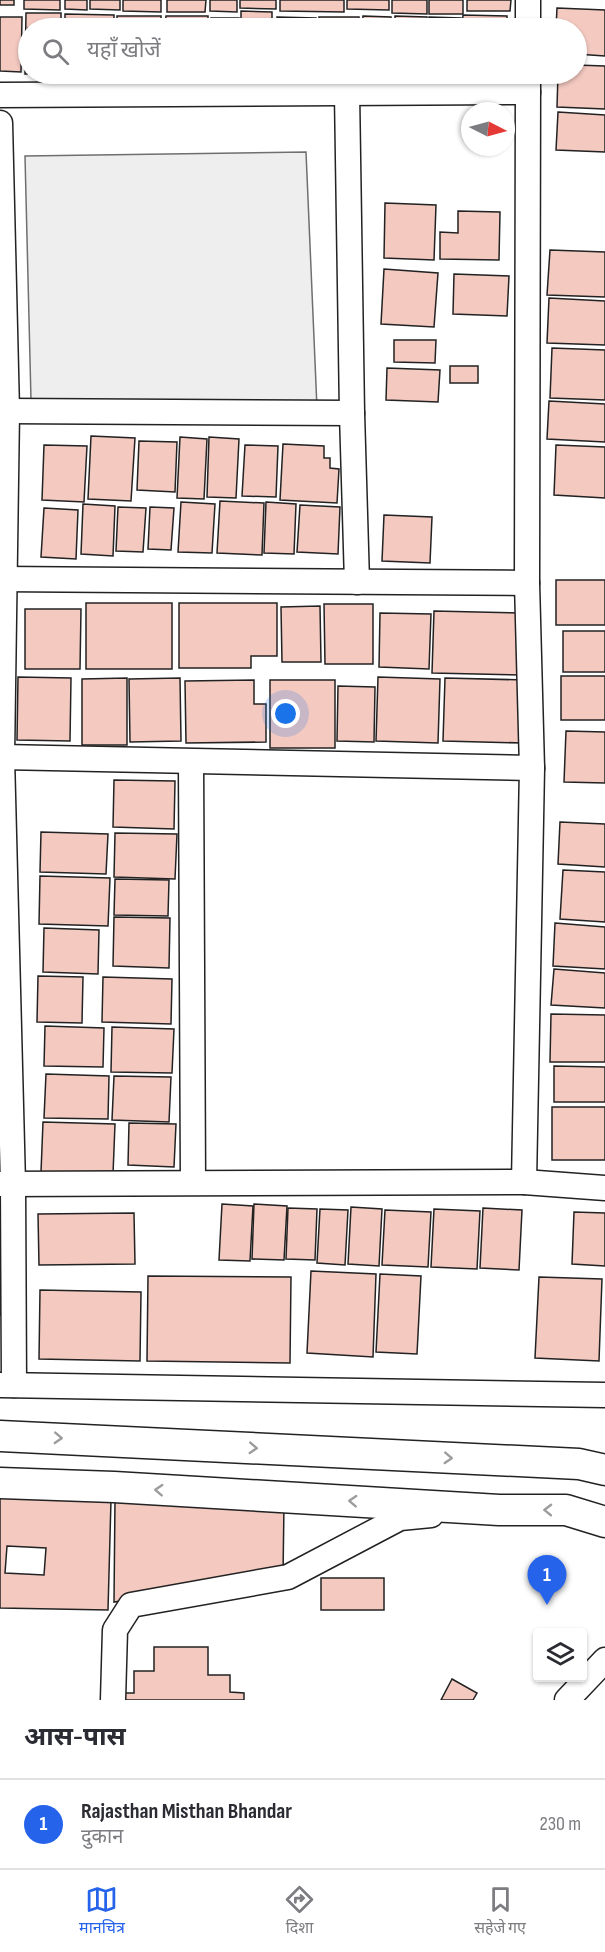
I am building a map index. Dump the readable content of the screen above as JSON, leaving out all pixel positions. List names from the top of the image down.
{
  "north": "right",
  "page": {
    "search": "यहाँ खोजें",
    "pins": "1",
    "heading": "आस-पास",
    "list": [
      {
        "mark": "1",
        "name": "Rajasthan Misthan Bhandar",
        "note": "दुकान",
        "value": "230 m"
      }
    ],
    "nav": ["मानचित्र", "दिशा", "सहेजे गए"]
  }
}
